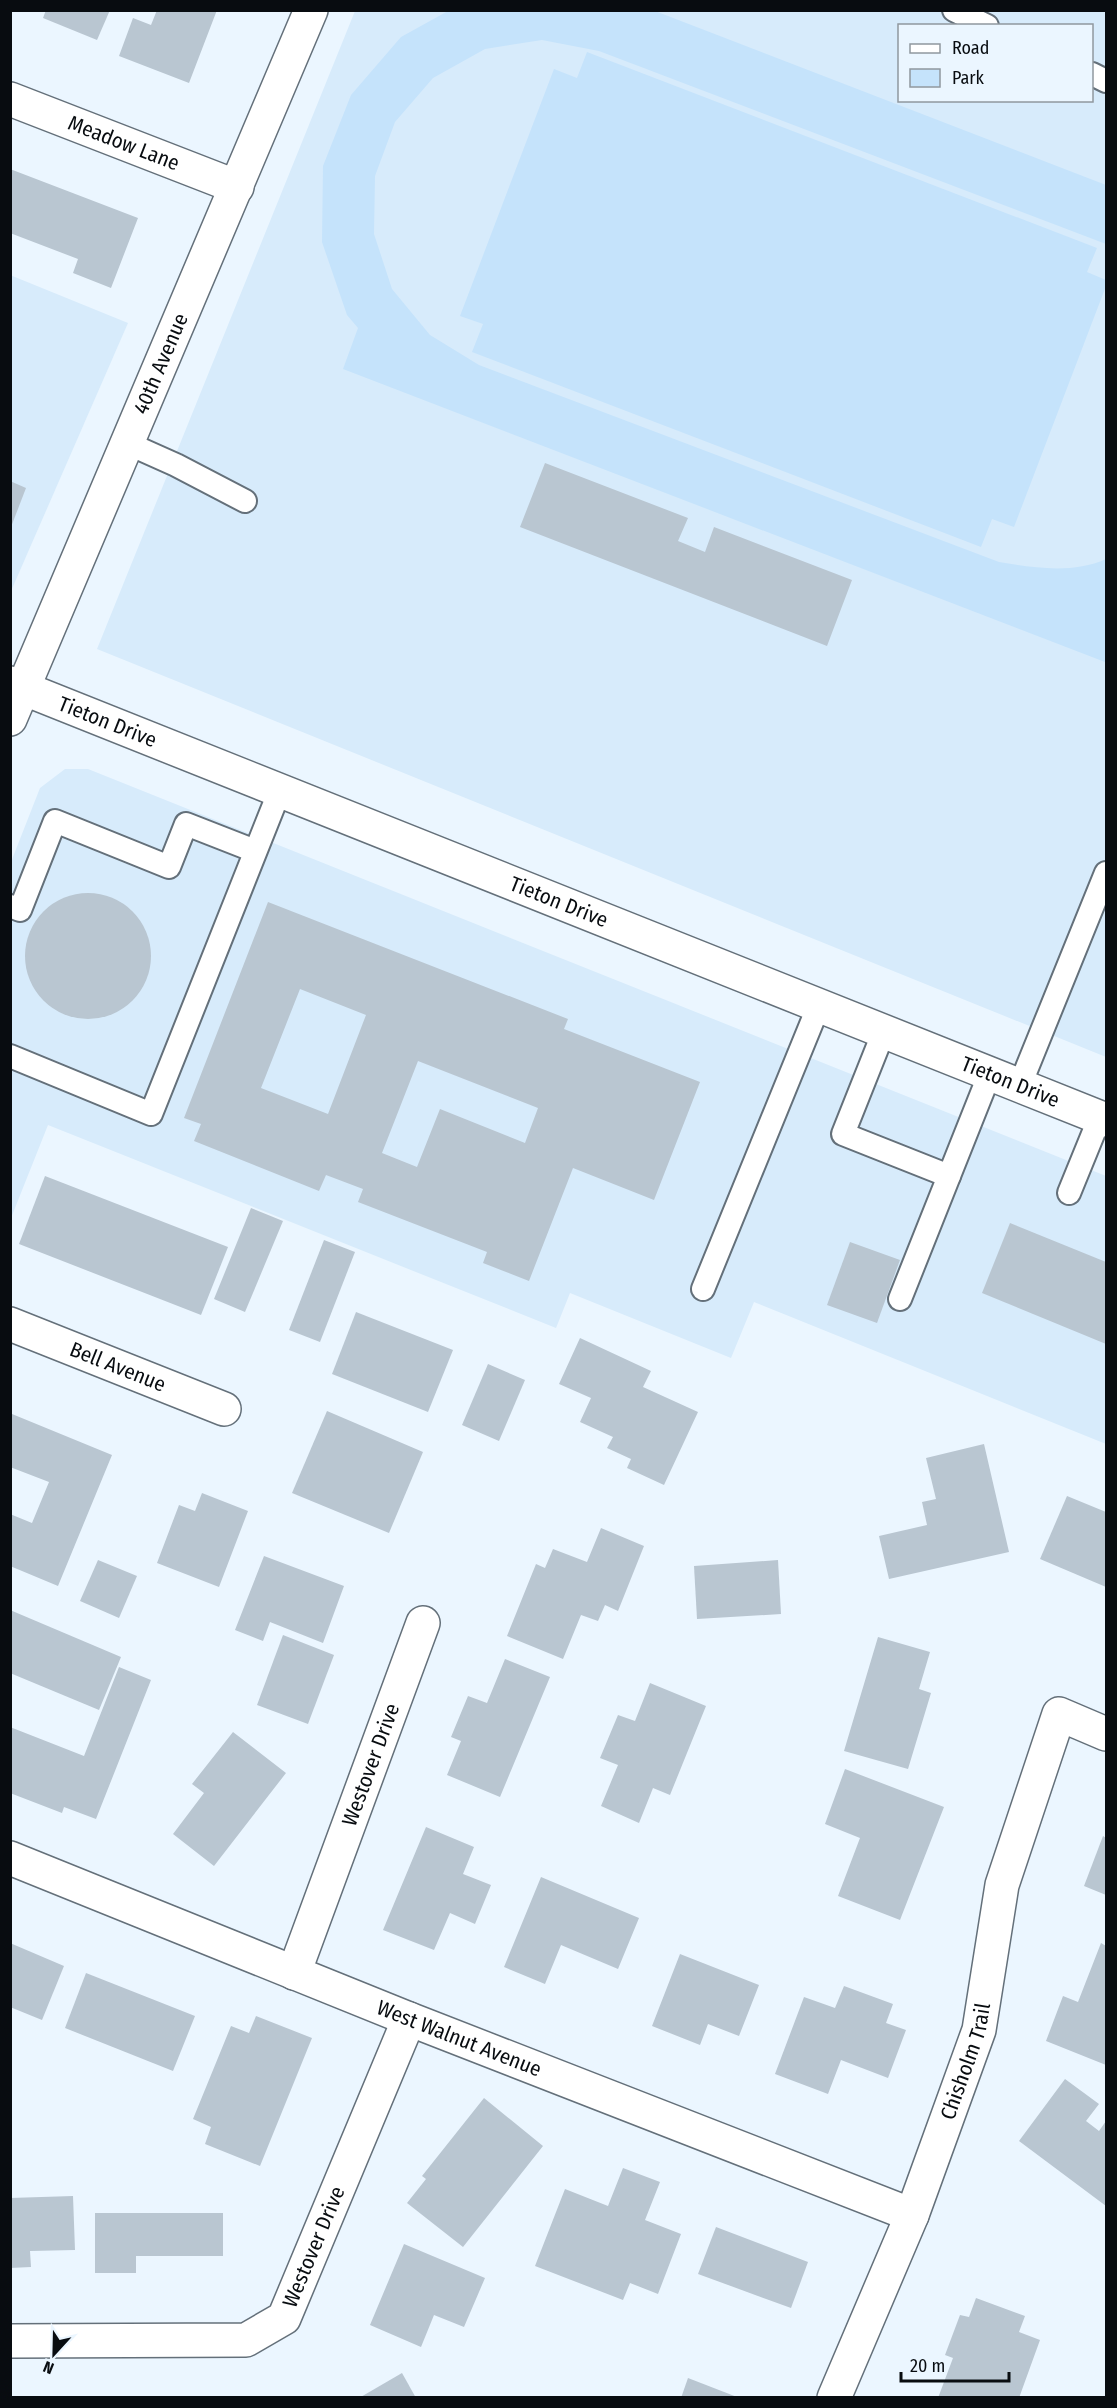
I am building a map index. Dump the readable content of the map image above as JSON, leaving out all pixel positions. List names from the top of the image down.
{
  "streets": {
    "street": [
      "Meadow Lane",
      "40th Avenue",
      "Tieton Drive",
      "Bell Avenue",
      "Westover Drive",
      "West Walnut Avenue",
      "Chisholm Trail"
    ]
  },
  "crossings": [
    ["Meadow Lane", "40th Avenue"],
    ["40th Avenue", "Tieton Drive"],
    ["Westover Drive", "West Walnut Avenue"],
    ["West Walnut Avenue", "Chisholm Trail"]
  ],
  "legend": ["Road", "Park"],
  "scale_bar": "20 m",
  "north": "bottom"
}
